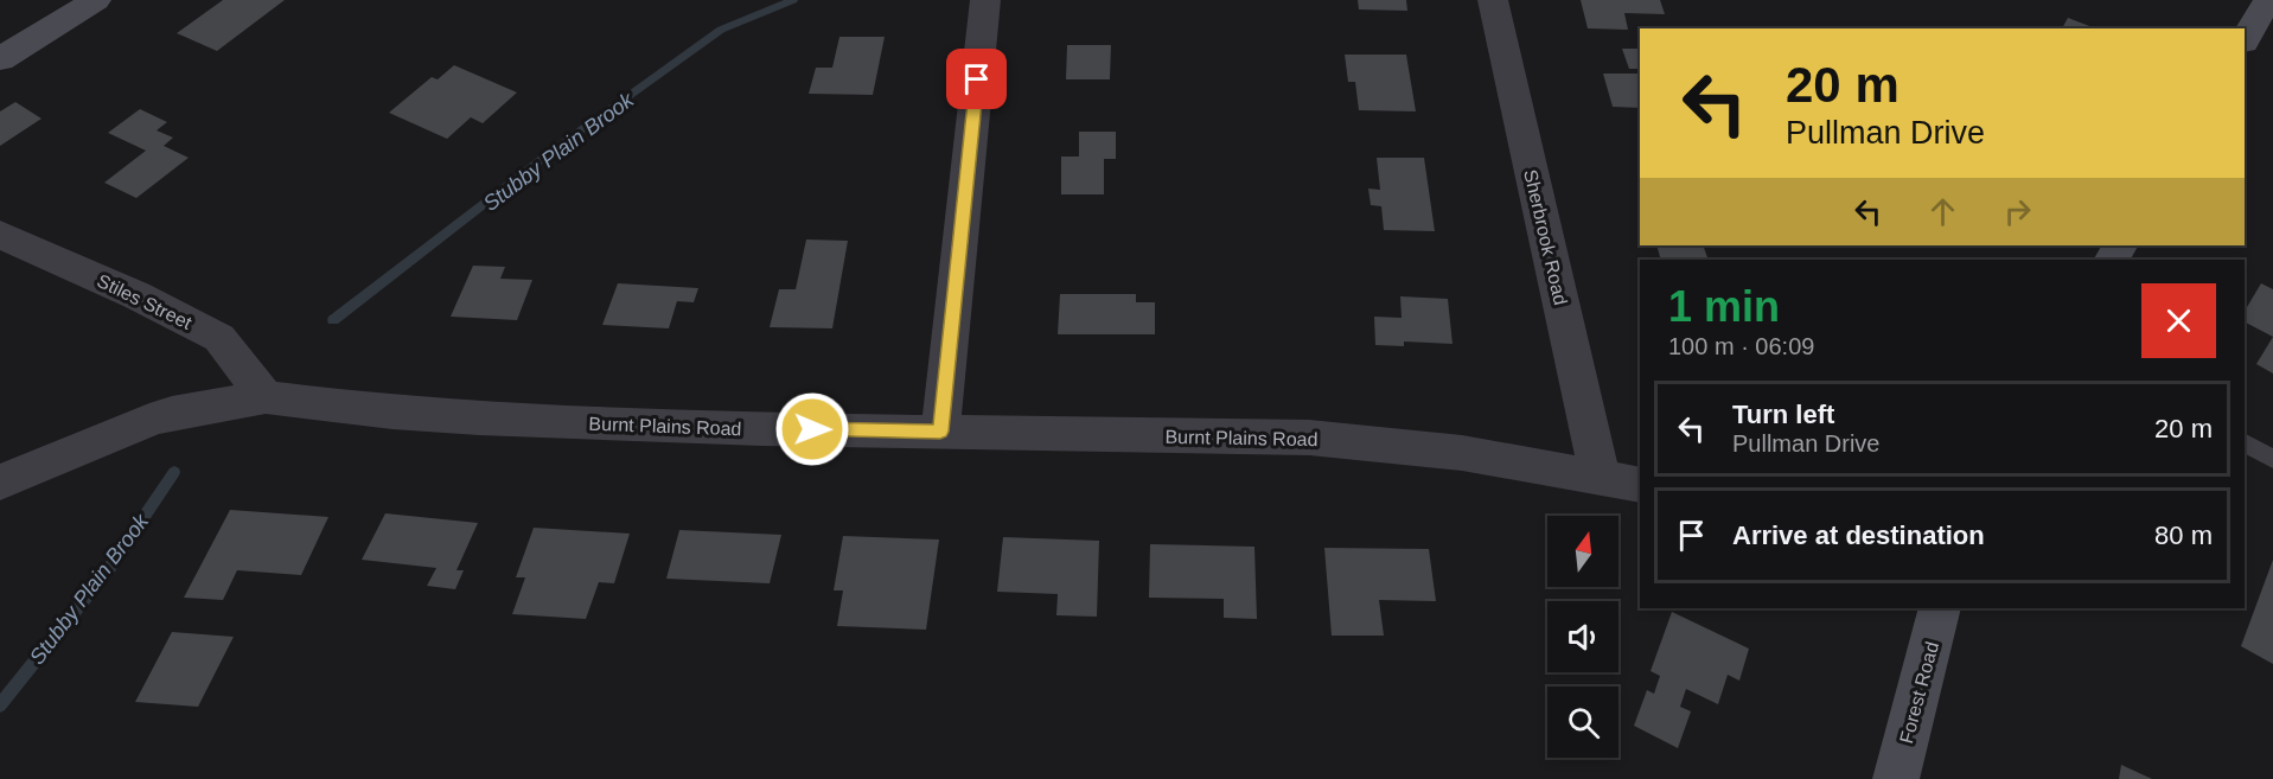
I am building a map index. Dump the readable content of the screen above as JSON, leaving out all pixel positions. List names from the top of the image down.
{
  "streets": {
    "main road": ["Forest Road"],
    "street": ["Sherbrook Road", "Stiles Street", "Burnt Plains Road"]
  },
  "crossings": [
    ["Sherbrook Road", "Burnt Plains Road"],
    ["Stiles Street", "Burnt Plains Road"]
  ],
  "water": ["Stubby Plain Brook"],
  "north": "top",
  "page": {
    "turn": ["20 m", "Pullman Drive"],
    "heading": ["1 min", "100 m · 06:09"],
    "list": [
      {
        "name": "Turn left",
        "note": "Pullman Drive",
        "value": "20 m"
      },
      {
        "name": "Arrive at destination",
        "value": "80 m"
      }
    ]
  }
}
